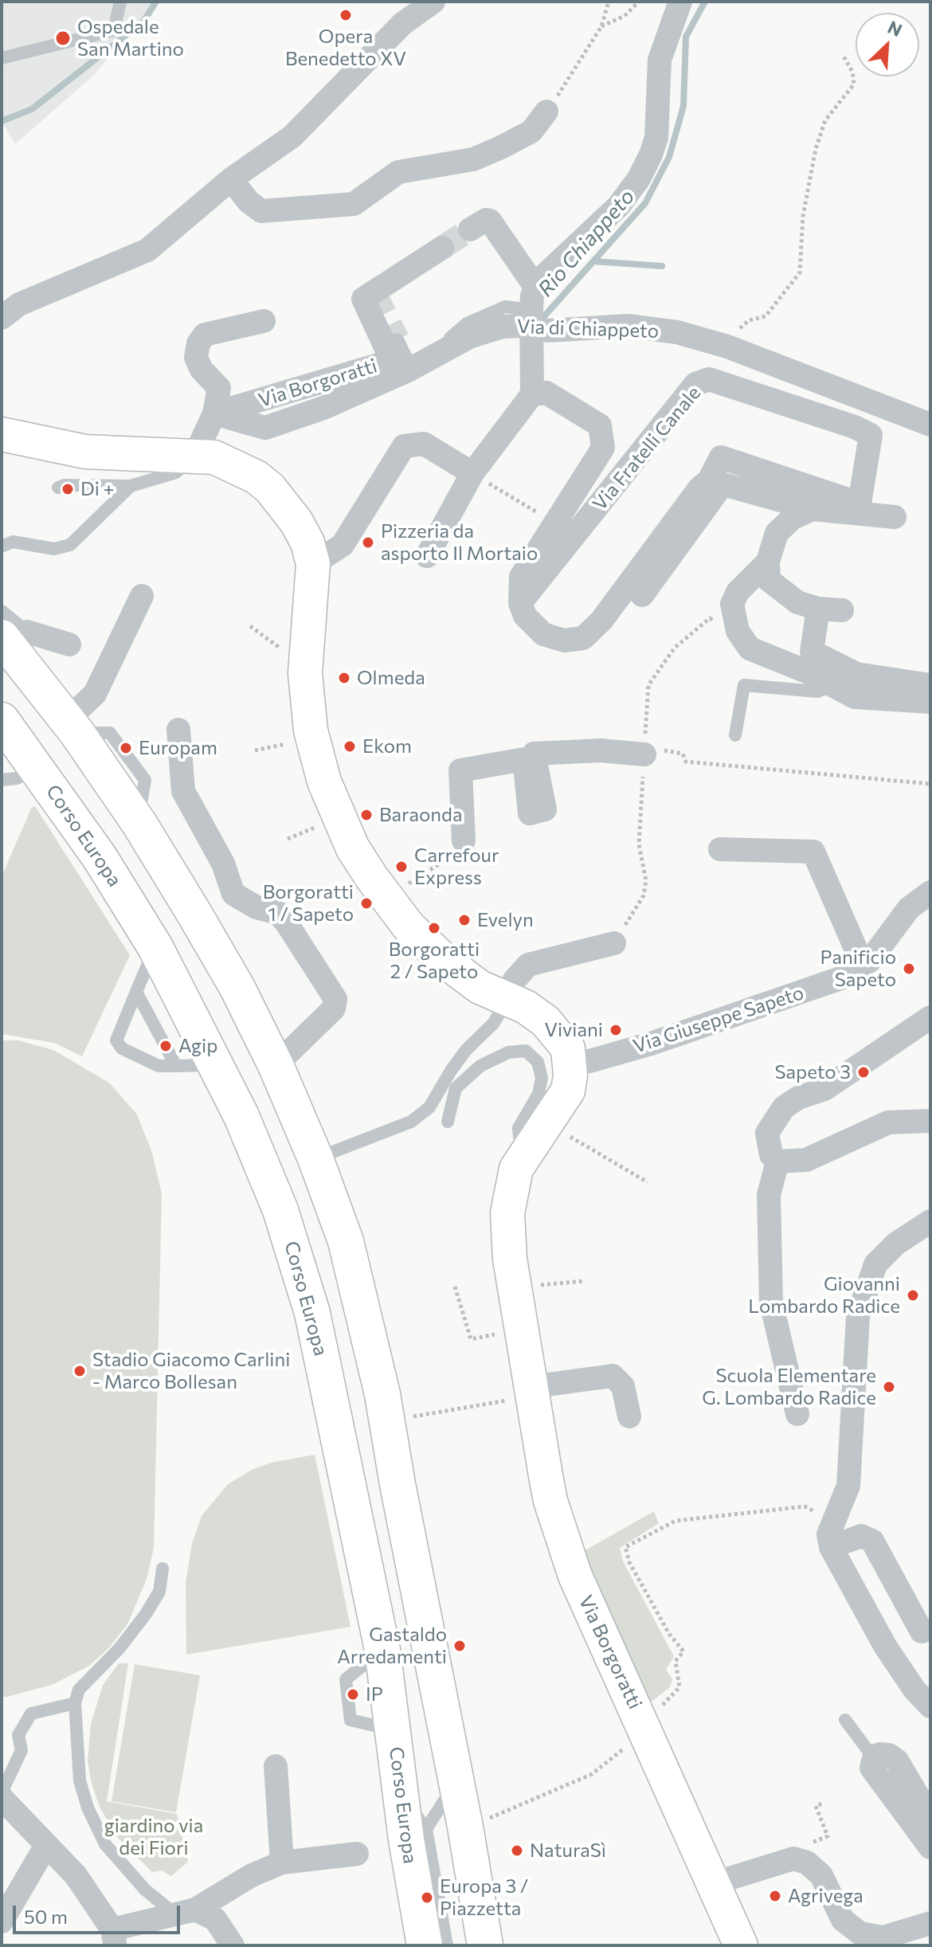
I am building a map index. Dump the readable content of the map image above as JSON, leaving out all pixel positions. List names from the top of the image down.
{
  "streets": {
    "main road": ["Corso Europa"],
    "street": [
      "Via di Chiappeto",
      "Via Borgoratti",
      "Via Fratelli Canale",
      "Via Giuseppe Sapeto"
    ]
  },
  "crossings": [
    ["Via di Chiappeto", "Via Borgoratti"],
    ["Via Borgoratti", "Via Giuseppe Sapeto"]
  ],
  "water": ["Rio Chiappeto"],
  "parks": ["giardino via dei Fiori"],
  "places": [
    "Opera Benedetto XV",
    "Ospedale San Martino",
    "Di +",
    "Pizzeria da asporto Il Mortaio",
    "Olmeda",
    "Ekom",
    "Europam",
    "Baraonda",
    "Carrefour Express",
    "Borgoratti 1 / Sapeto",
    "Evelyn",
    "Borgoratti 2 / Sapeto",
    "Panificio Sapeto",
    "Viviani",
    "Agip",
    "Sapeto 3",
    "Giovanni Lombardo Radice",
    "Stadio Giacomo Carlini - Marco Bollesan",
    "Scuola Elementare G. Lombardo Radice",
    "Gastaldo Arredamenti",
    "IP",
    "NaturaSì",
    "Agrivega",
    "Europa 3 / Piazzetta"
  ],
  "scale_bar": "50 m",
  "north": "top right"
}
